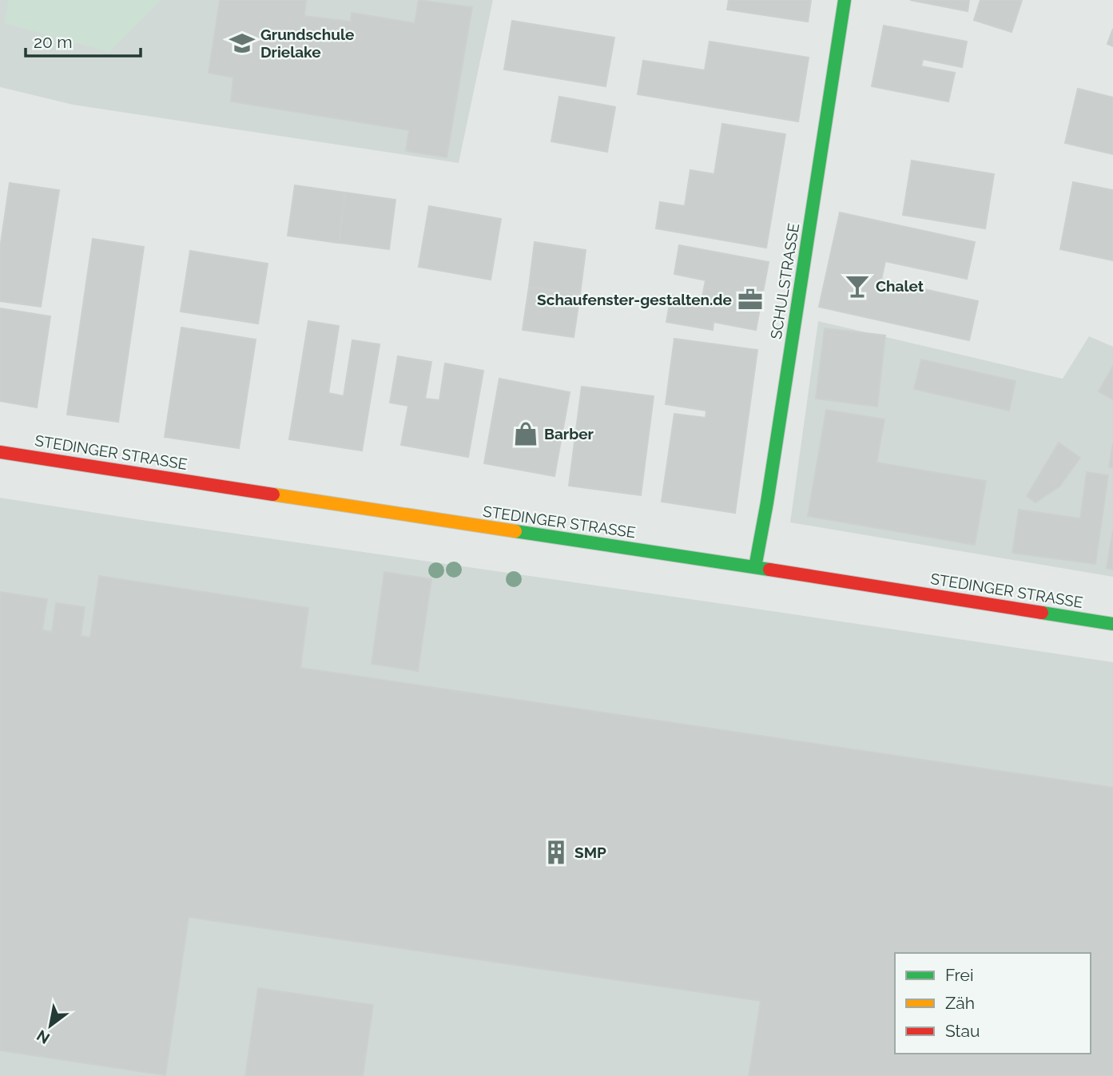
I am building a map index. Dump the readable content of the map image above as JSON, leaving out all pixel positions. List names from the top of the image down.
{
  "streets": {
    "main road": ["SCHULSTRASSE", "STEDINGER STRASSE"]
  },
  "crossings": [
    ["SCHULSTRASSE", "STEDINGER STRASSE"]
  ],
  "places": {
    "school or university": ["Grundschule Drielake"],
    "bar": ["Chalet"],
    "office": ["Schaufenster-gestalten.de"],
    "shop": ["Barber"],
    "building": ["SMP"]
  },
  "legend": ["Frei", "Zäh", "Stau"],
  "scale_bar": "20 m",
  "north": "bottom left"
}
